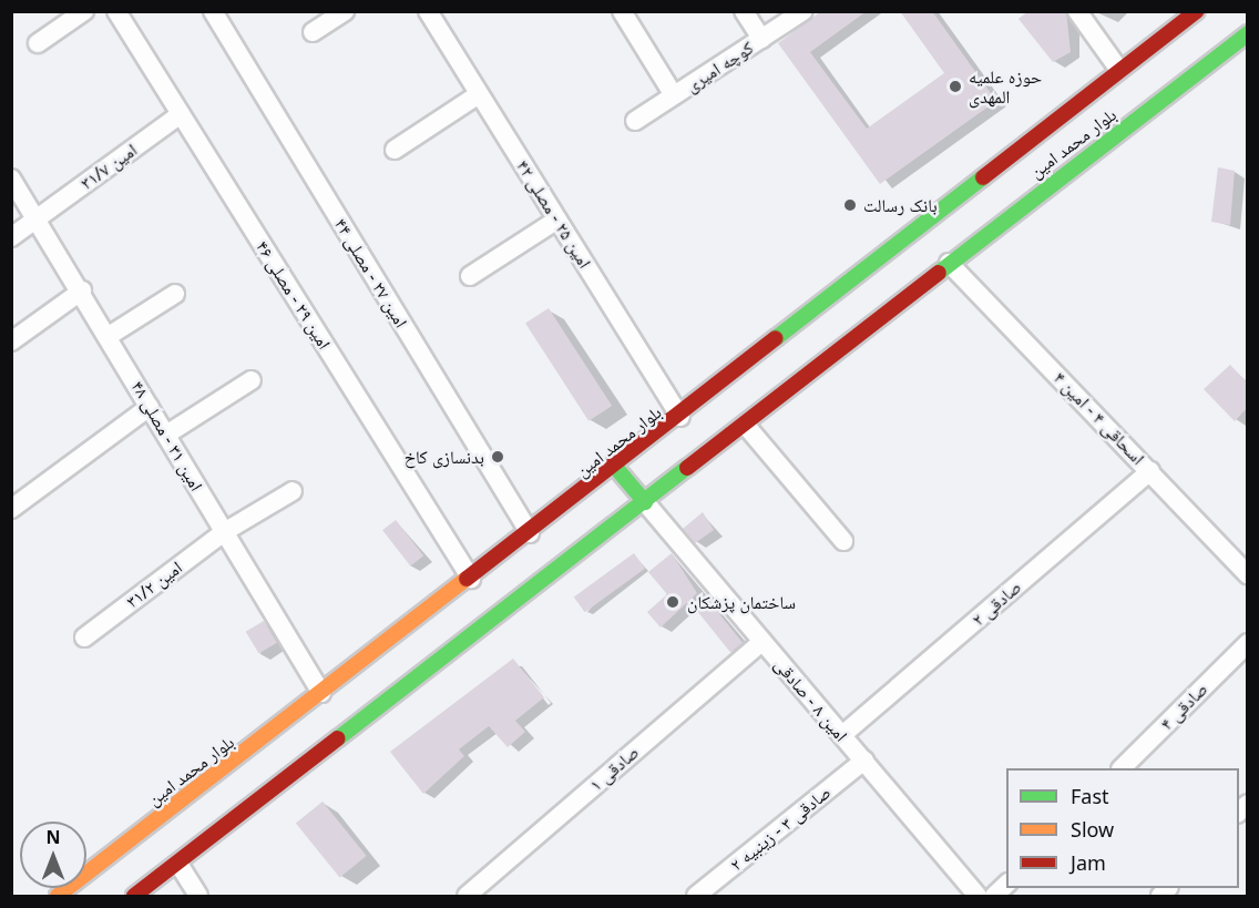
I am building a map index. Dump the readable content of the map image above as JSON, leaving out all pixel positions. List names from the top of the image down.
{
  "streets": {
    "main road": ["بلوار محمد امین"],
    "street": [
      "کوچه امیری",
      "امین ۳۱/۷",
      "امین ۲۵ - مصلی ۴۲",
      "امین ۲۷ - مصلی ۴۴",
      "امین ۲۹ - مصلی ۴۶",
      "اسحاقی ۴ - امین ۴",
      "امین ۳۱ - مصلی ۴۸",
      "امین ۳۱/۲",
      "صادقی ۲",
      "امین ۸ - صادقی",
      "صادقی ۴",
      "صادقی ۱",
      "صادقی ۳ - زینبیه ۲"
    ]
  },
  "crossings": [
    ["بلوار محمد امین", "امین ۲۵ - مصلی ۴۲"],
    ["بلوار محمد امین", "امین ۲۷ - مصلی ۴۴"],
    ["بلوار محمد امین", "امین ۲۹ - مصلی ۴۶"],
    ["بلوار محمد امین", "اسحاقی ۴ - امین ۴"],
    ["بلوار محمد امین", "امین ۳۱ - مصلی ۴۸"],
    ["بلوار محمد امین", "امین ۸ - صادقی"],
    ["امین ۳۱/۷", "امین ۲۹ - مصلی ۴۶"],
    ["امین ۳۱/۷", "امین ۳۱ - مصلی ۴۸"],
    ["اسحاقی ۴ - امین ۴", "صادقی ۲"],
    ["امین ۳۱ - مصلی ۴۸", "امین ۳۱/۲"],
    ["صادقی ۲", "امین ۸ - صادقی"],
    ["امین ۸ - صادقی", "صادقی ۱"],
    ["امین ۸ - صادقی", "صادقی ۳ - زینبیه ۲"]
  ],
  "places": [
    "حوزه علمیه المهدی",
    "بانک رسالت",
    "بدنسازی کاخ",
    "ساختمان پزشکان"
  ],
  "legend": ["Fast", "Slow", "Jam"],
  "north": "top"
}
